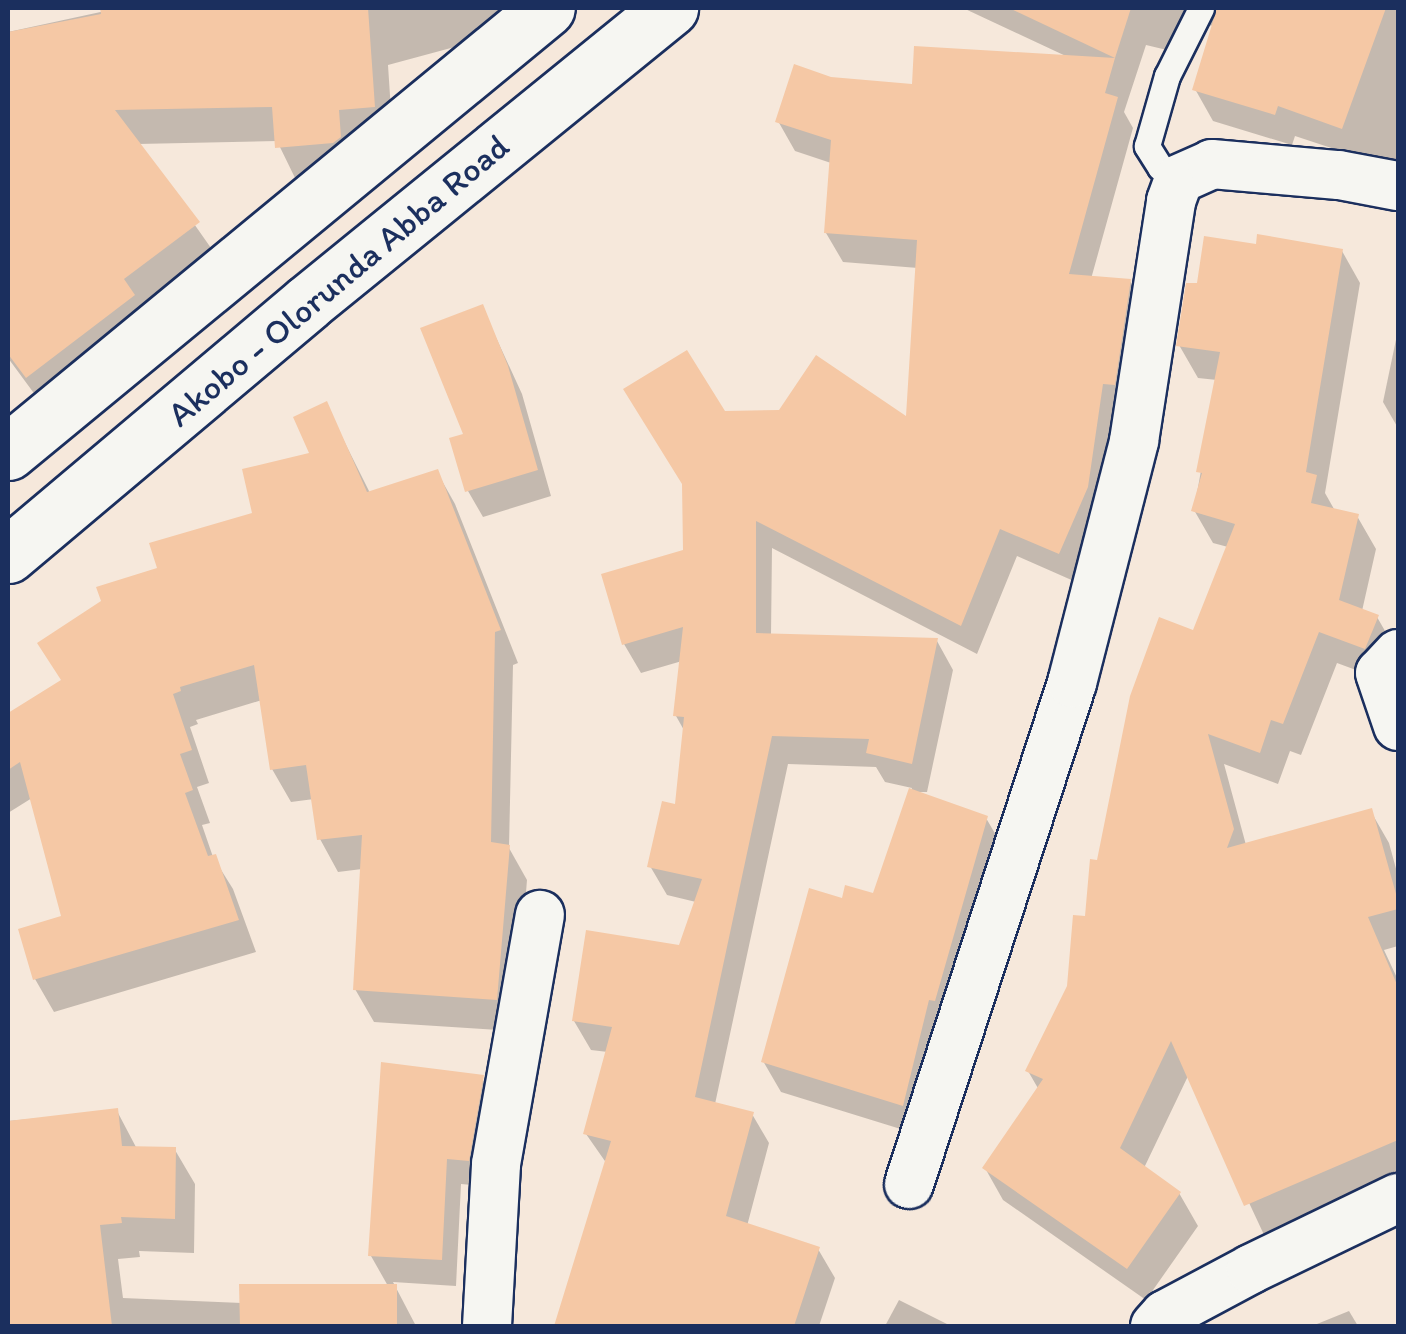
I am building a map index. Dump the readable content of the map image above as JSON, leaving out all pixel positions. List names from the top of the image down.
{
  "streets": {
    "main road": ["Akobo - Olorunda Abba Road"]
  }
}
